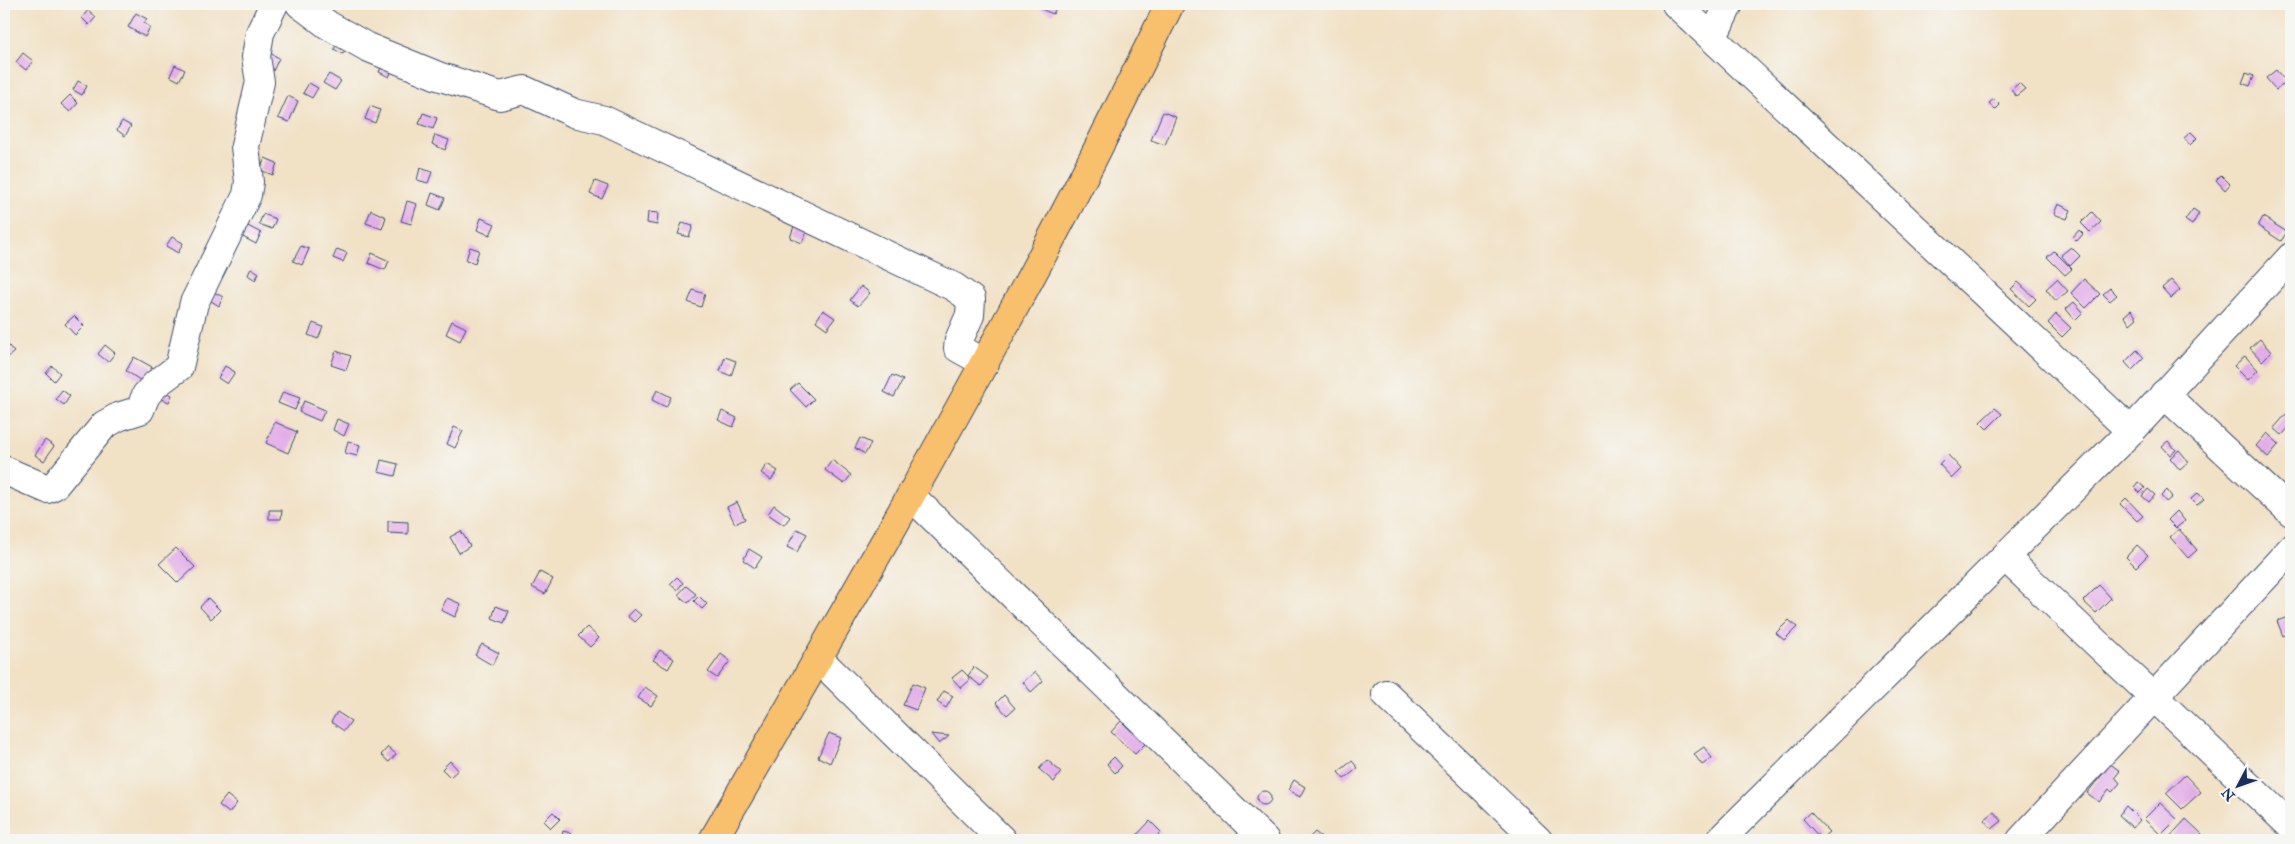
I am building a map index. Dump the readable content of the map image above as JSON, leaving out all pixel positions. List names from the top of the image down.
{
  "north": "bottom left"
}
